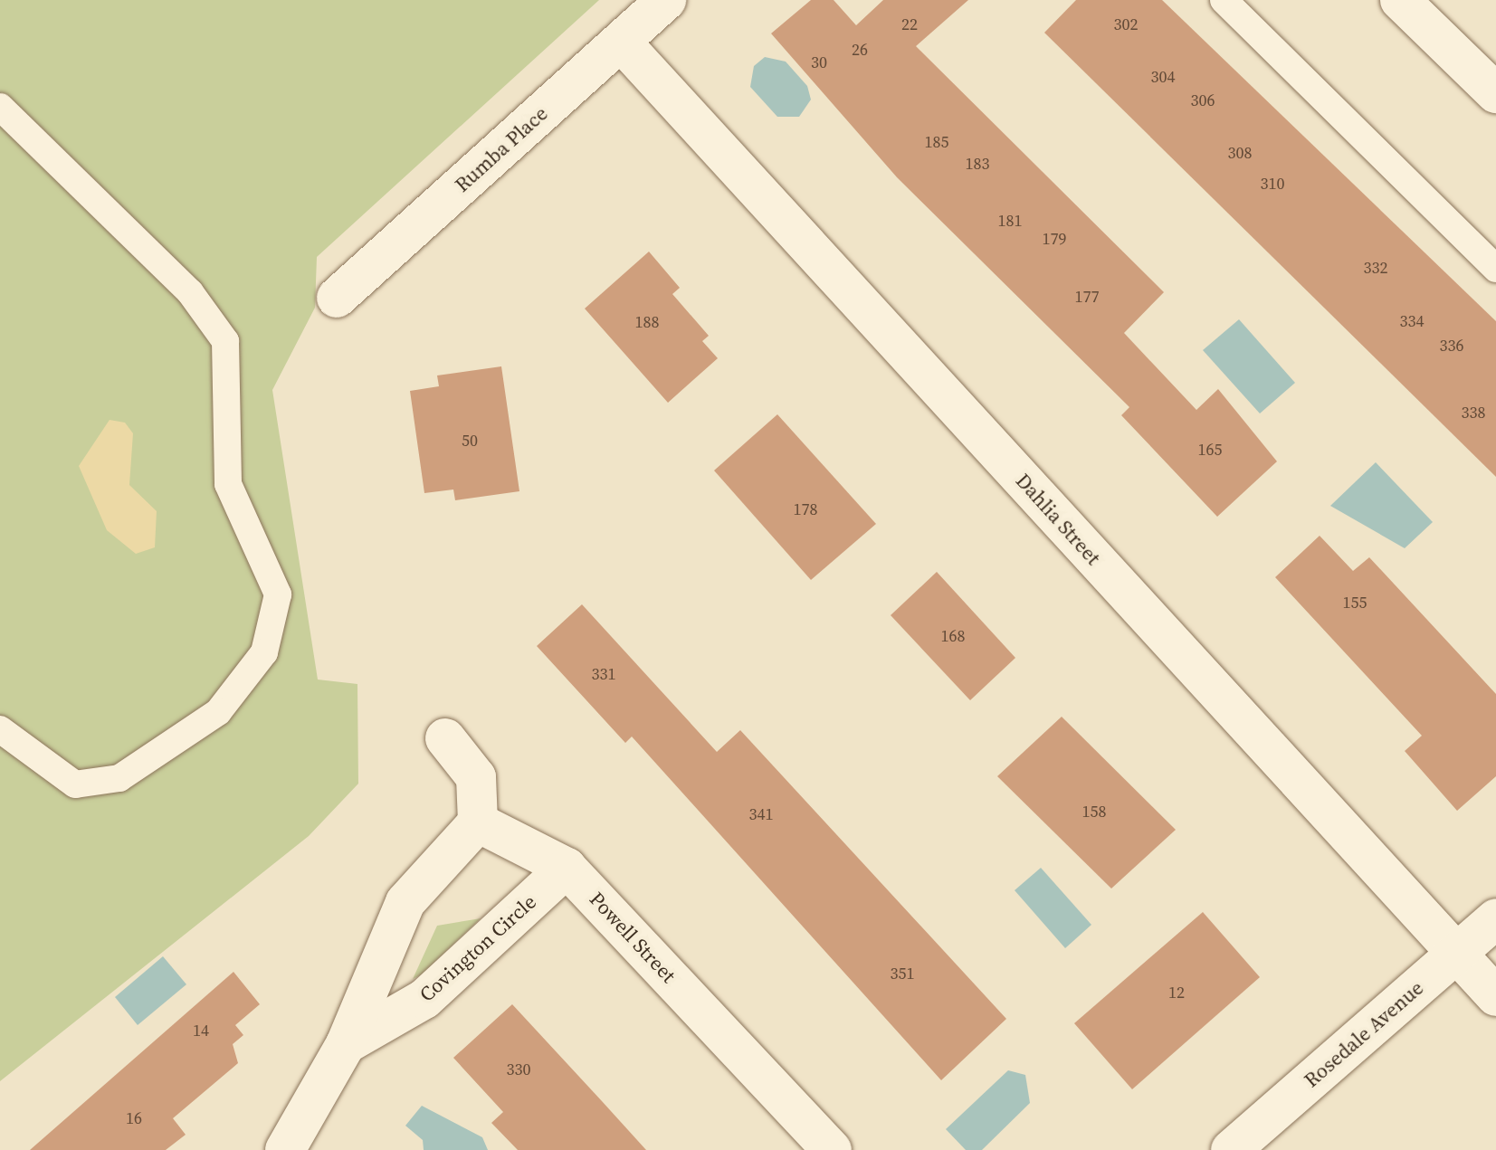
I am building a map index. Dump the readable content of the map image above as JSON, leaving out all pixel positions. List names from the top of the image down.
{
  "streets": {
    "street": [
      "Rumba Place",
      "Dahlia Street",
      "Powell Street",
      "Covington Circle",
      "Rosedale Avenue"
    ]
  },
  "crossings": [
    ["Rumba Place", "Dahlia Street"],
    ["Dahlia Street", "Rosedale Avenue"],
    ["Powell Street", "Covington Circle"]
  ],
  "house_numbers": [
    "22",
    "302",
    "26",
    "30",
    "304",
    "306",
    "185",
    "308",
    "183",
    "310",
    "181",
    "179",
    "332",
    "177",
    "334",
    "188",
    "336",
    "338",
    "50",
    "165",
    "178",
    "155",
    "168",
    "331",
    "158",
    "341",
    "351",
    "12",
    "14",
    "330",
    "16"
  ]
}
